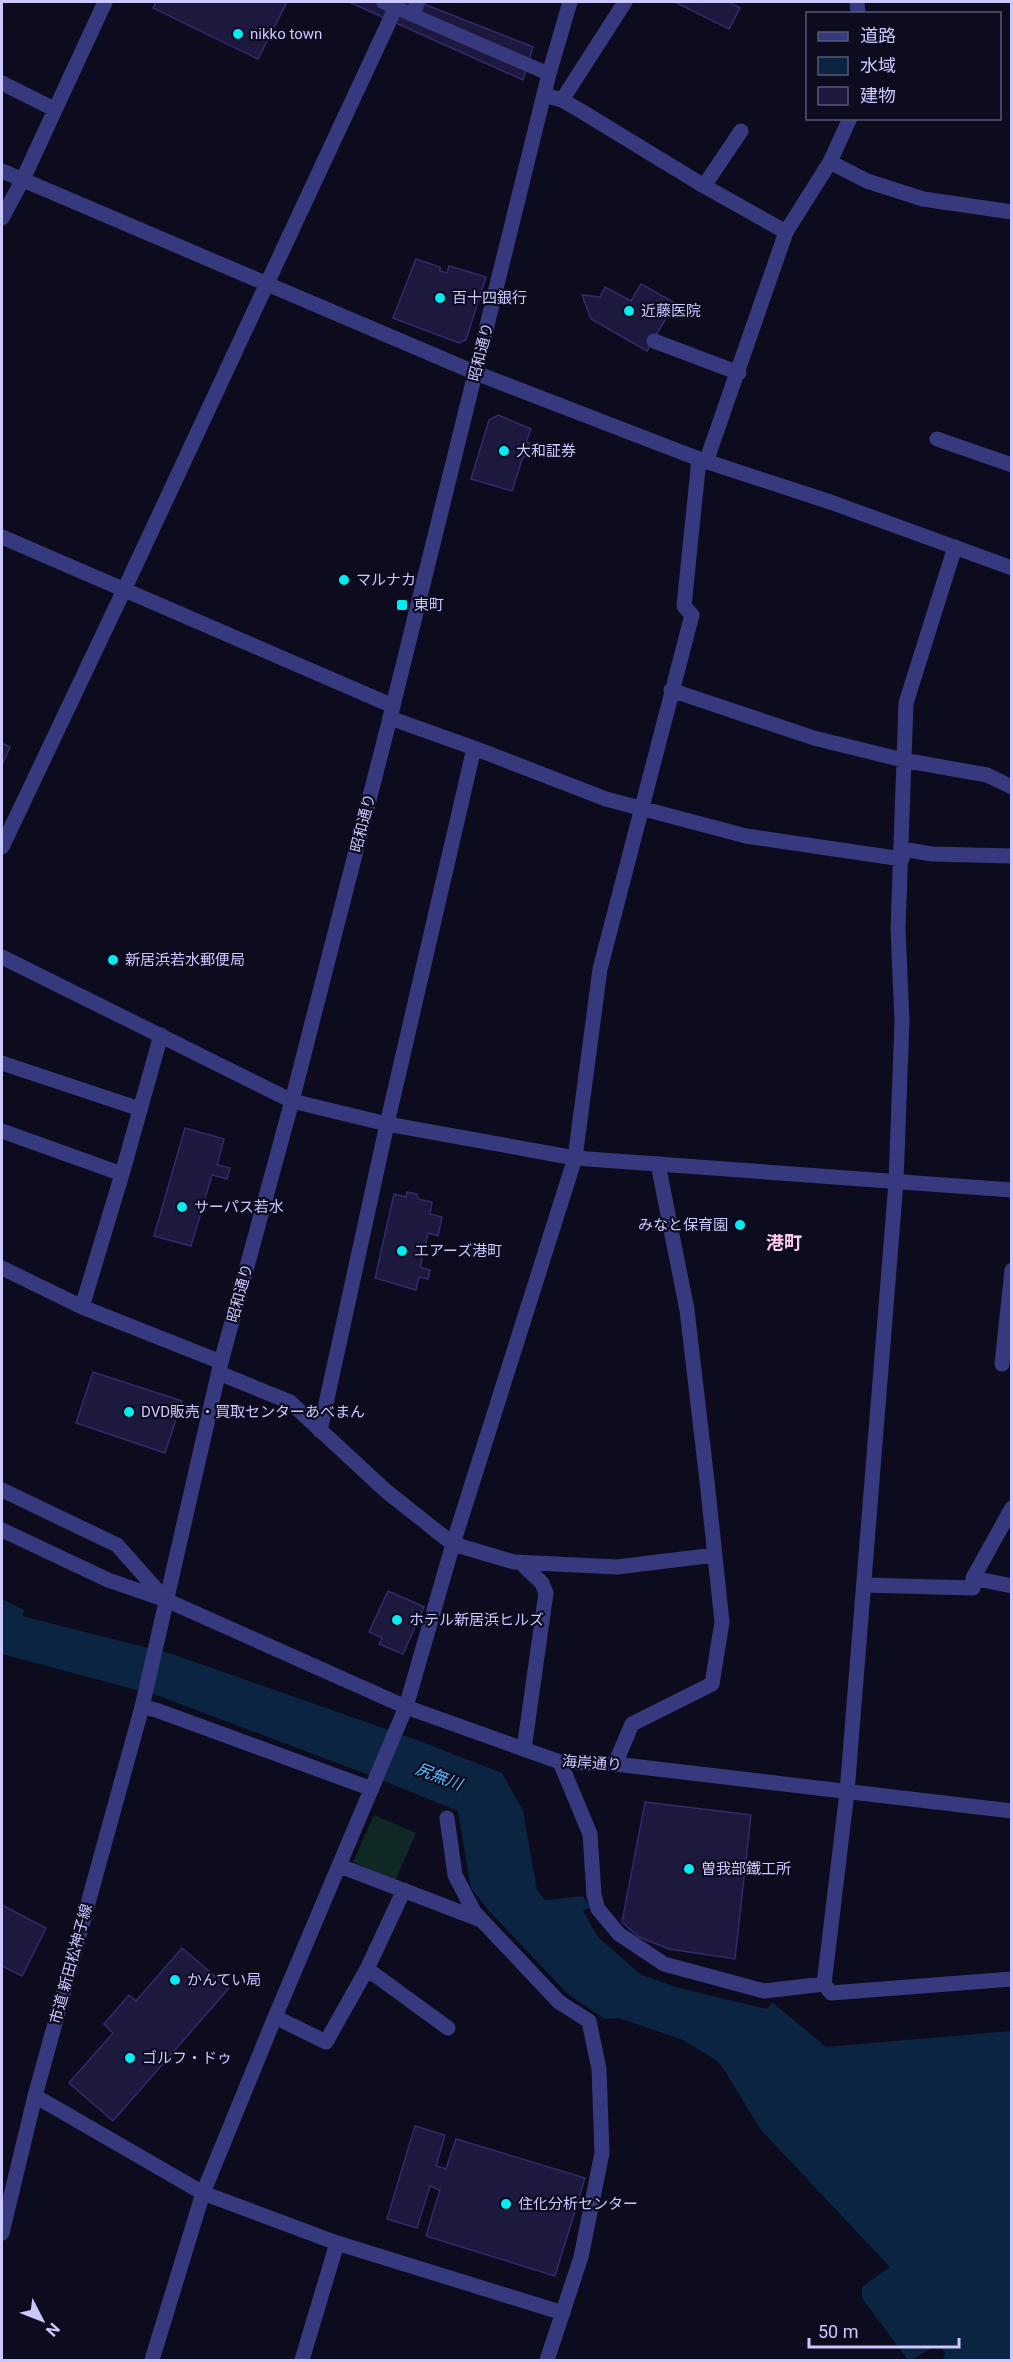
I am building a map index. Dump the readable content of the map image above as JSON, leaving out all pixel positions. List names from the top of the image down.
{
  "streets": {
    "street": ["昭和通り", "海岸通り", "市道 新田松神子線"]
  },
  "crossings": [
    ["昭和通り", "海岸通り"],
    ["昭和通り", "市道 新田松神子線"]
  ],
  "districts": ["港町"],
  "water": ["尻無川"],
  "places": {
    "other": [
      "nikko town",
      "百十四銀行",
      "近藤医院",
      "大和証券",
      "マルナカ",
      "新居浜若水郵便局",
      "サーパス若水",
      "みなと保育園",
      "エアーズ港町",
      "DVD販売・買取センターあべまん",
      "ホテル新居浜ヒルズ",
      "曽我部鐵工所",
      "かんてい局",
      "ゴルフ・ドゥ",
      "住化分析センター"
    ],
    "transit": ["東町"]
  },
  "legend": ["道路", "水域", "建物"],
  "scale_bar": "50 m",
  "north": "bottom right"
}
